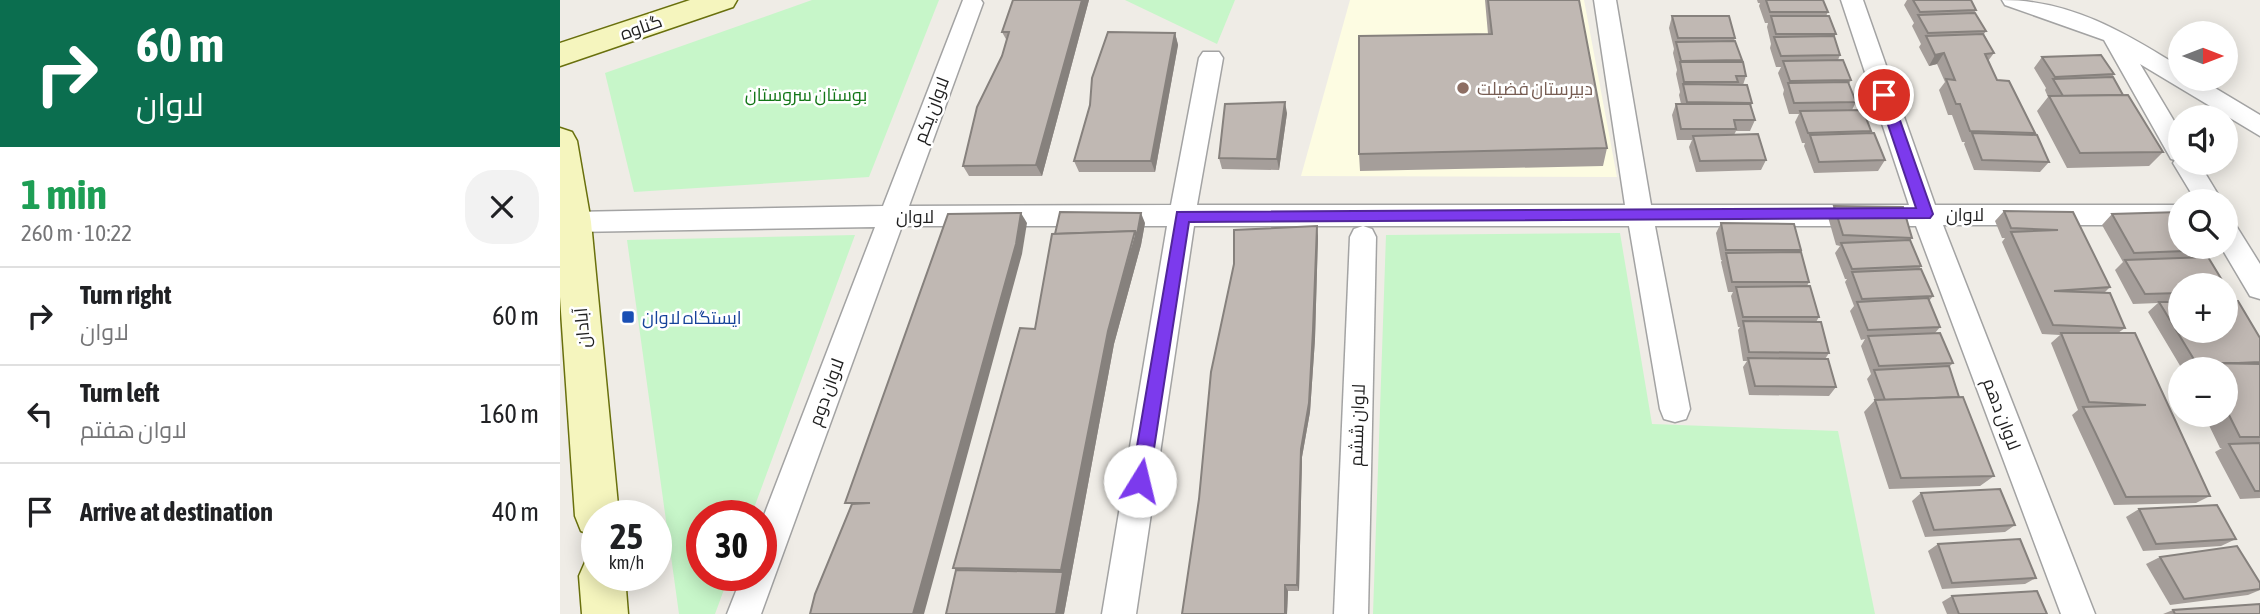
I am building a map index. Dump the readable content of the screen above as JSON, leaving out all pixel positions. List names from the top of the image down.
{
  "streets": {
    "main road": ["گناوه", "آبادان"],
    "street": [
      "لاوان یکم",
      "لاوان",
      "لاوان دوم",
      "لاوان دهم",
      "لاوان ششم"
    ]
  },
  "crossings": [
    ["لاوان یکم", "لاوان"],
    ["لاوان یکم", "لاوان دوم"],
    ["لاوان", "آبادان"],
    ["لاوان", "لاوان دوم"],
    ["لاوان", "لاوان دهم"]
  ],
  "parks": ["بوستان سروستان"],
  "places": {
    "other": ["دبیرستان فضیلت"],
    "transit": ["ایستگاه لاوان"]
  },
  "north": "right",
  "page": {
    "turn": ["60 m", "لاوان"],
    "map_buttons": ["+", "−"],
    "heading": ["1 min", "260 m · 10:22"],
    "list": [
      {
        "name": "Turn right",
        "note": "لاوان",
        "value": "60 m"
      },
      {
        "name": "Turn left",
        "note": "لاوان هفتم",
        "value": "160 m"
      },
      {
        "name": "Arrive at destination",
        "value": "40 m"
      }
    ],
    "speed": "25 km/h",
    "limit": "30"
  }
}
